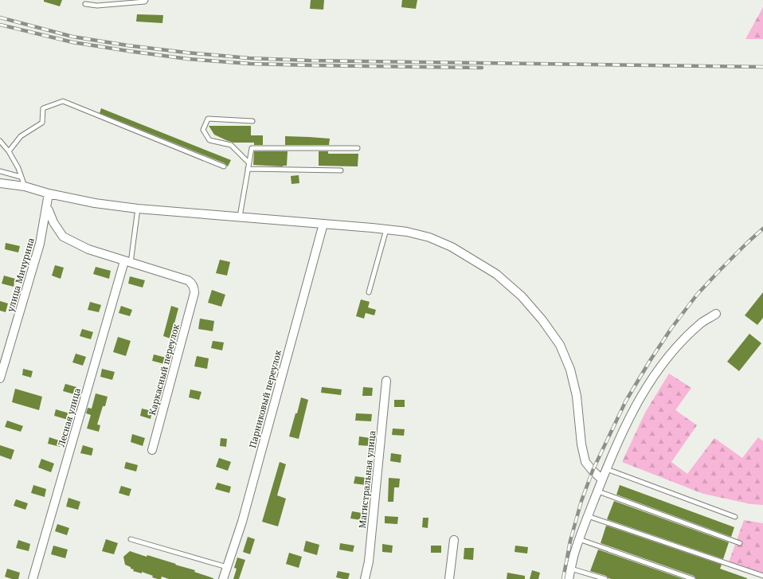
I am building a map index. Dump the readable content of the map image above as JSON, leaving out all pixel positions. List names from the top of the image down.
{
  "streets": {
    "street": [
      "улица Мичурина",
      "Каркасный переулок",
      "Парниковый переулок",
      "Лесная улица",
      "Магистральная улица"
    ]
  },
  "crossings": [
    ["Каркасный переулок", "Лесная улица"]
  ]
}
